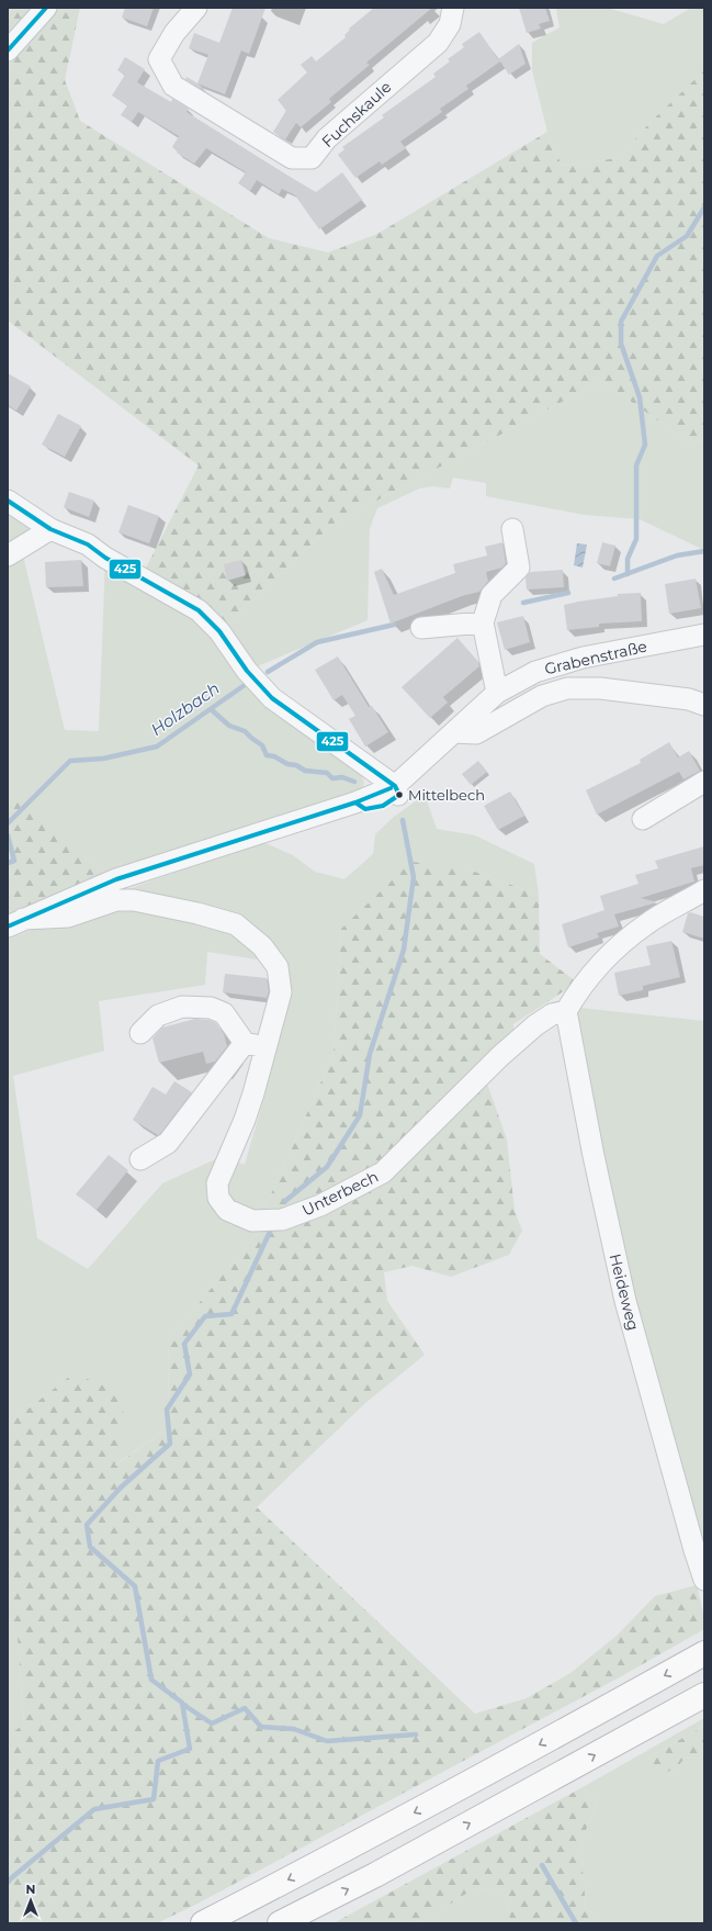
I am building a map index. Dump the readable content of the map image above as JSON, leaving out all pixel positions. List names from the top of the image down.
{
  "streets": {
    "street": [
      "Fuchskaule",
      "Grabenstraße",
      "Unterbech",
      "Heideweg"
    ]
  },
  "crossings": [
    ["Unterbech", "Heideweg"]
  ],
  "water": ["Holzbach"],
  "places": ["Mittelbech"],
  "lines": ["transit line 425"],
  "north": "top"
}
